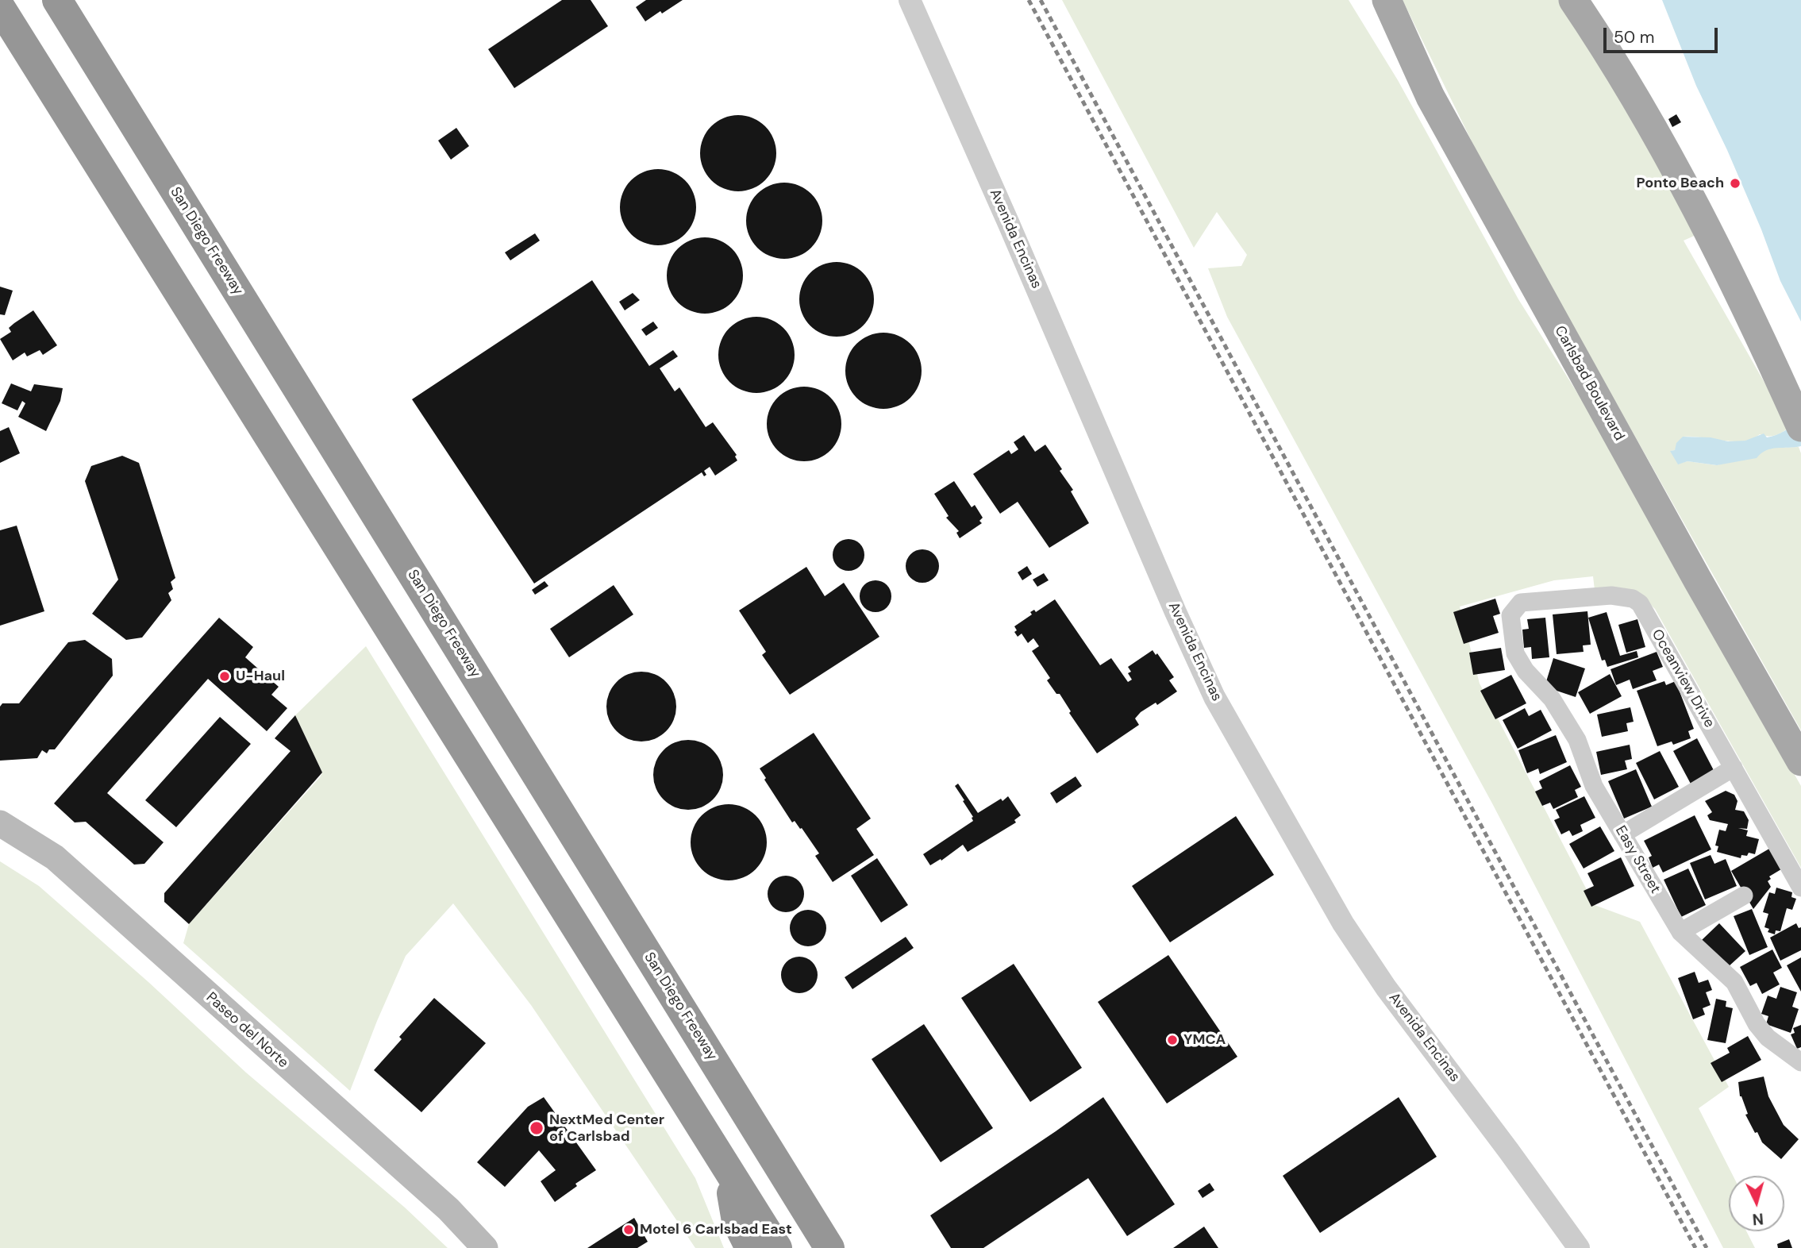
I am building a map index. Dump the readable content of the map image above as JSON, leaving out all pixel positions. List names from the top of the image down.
{
  "streets": {
    "highway": ["San Diego Freeway"],
    "main road": ["Carlsbad Boulevard", "Paseo del Norte"],
    "street": ["Avenida Encinas", "Oceanview Drive", "Easy Street"]
  },
  "crossings": [
    ["Oceanview Drive", "Easy Street"]
  ],
  "places": [
    "Ponto Beach",
    "U-Haul",
    "YMCA",
    "NextMed Center of Carlsbad",
    "Motel 6 Carlsbad East"
  ],
  "scale_bar": "50 m",
  "north": "bottom"
}
